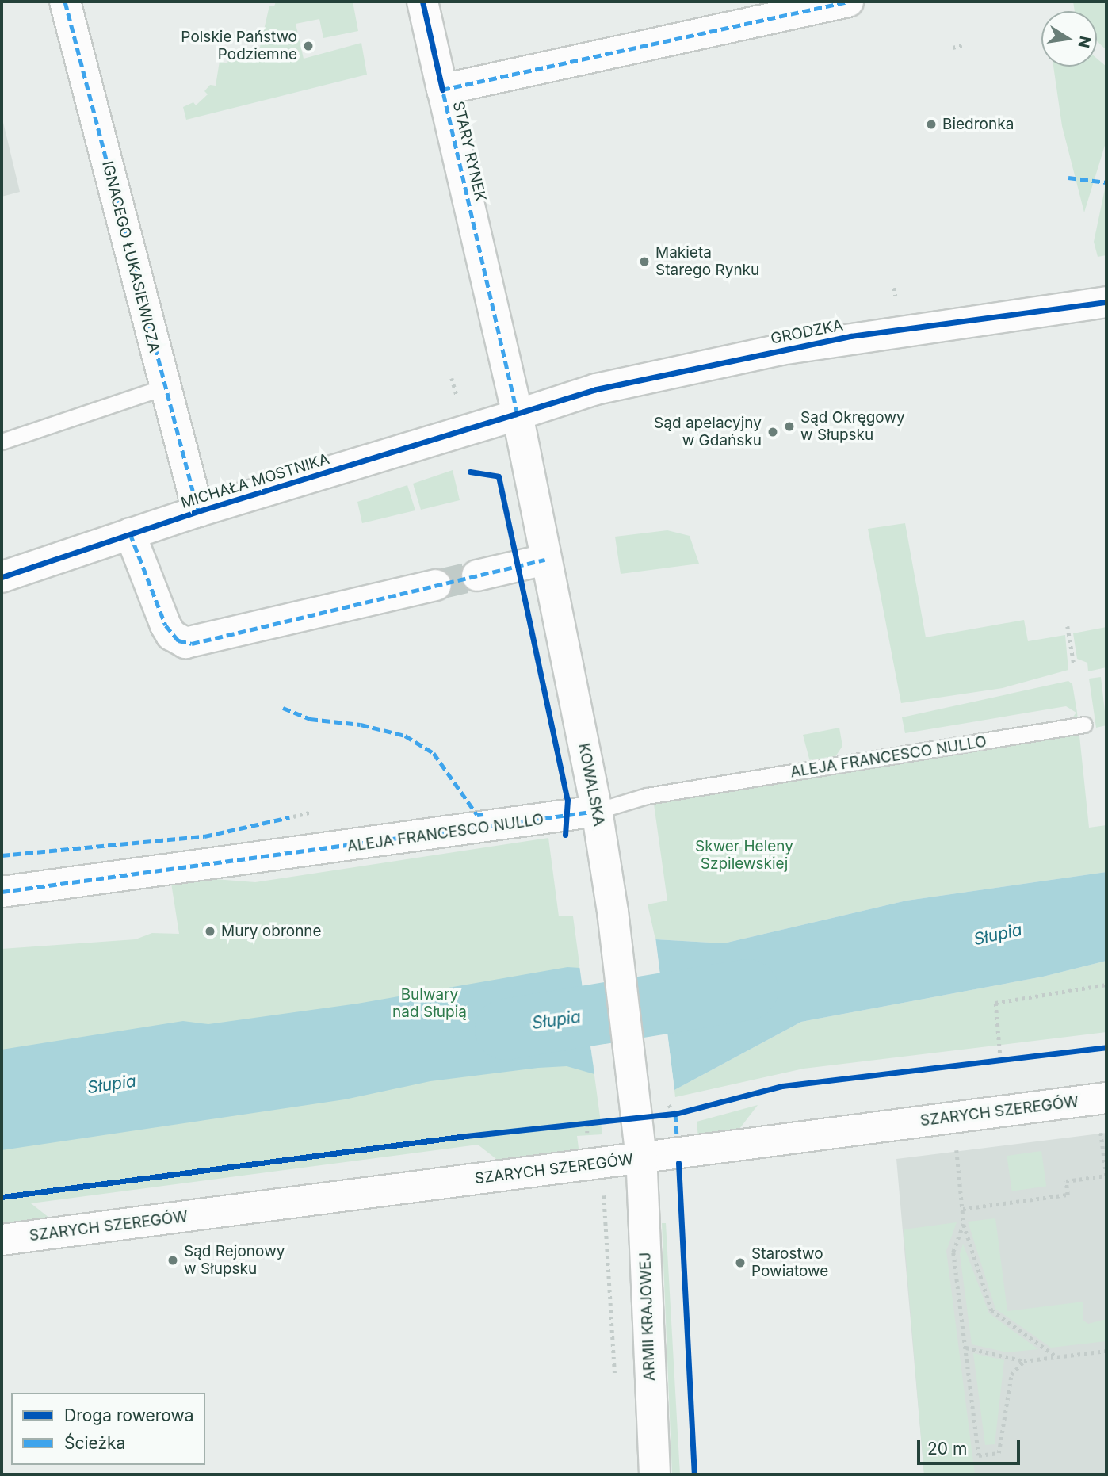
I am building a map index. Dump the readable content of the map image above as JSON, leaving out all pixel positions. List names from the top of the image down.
{
  "streets": {
    "street": [
      "STARY RYNEK",
      "IGNACEGO ŁUKASIEWICZA",
      "GRODZKA",
      "MICHAŁA MOSTNIKA",
      "ALEJA FRANCESCO NULLO",
      "KOWALSKA",
      "SZARYCH SZEREGÓW",
      "ARMII KRAJOWEJ"
    ]
  },
  "crossings": [
    ["STARY RYNEK", "GRODZKA"],
    ["STARY RYNEK", "MICHAŁA MOSTNIKA"],
    ["STARY RYNEK", "KOWALSKA"],
    ["IGNACEGO ŁUKASIEWICZA", "MICHAŁA MOSTNIKA"],
    ["GRODZKA", "MICHAŁA MOSTNIKA"],
    ["GRODZKA", "KOWALSKA"],
    ["MICHAŁA MOSTNIKA", "KOWALSKA"],
    ["ALEJA FRANCESCO NULLO", "KOWALSKA"],
    ["KOWALSKA", "SZARYCH SZEREGÓW"],
    ["KOWALSKA", "ARMII KRAJOWEJ"],
    ["SZARYCH SZEREGÓW", "ARMII KRAJOWEJ"]
  ],
  "water": ["Słupia"],
  "parks": ["Skwer Heleny Szpilewskiej", "Bulwary nad Słupią"],
  "places": [
    "Polskie Państwo Podziemne",
    "Biedronka",
    "Makieta Starego Rynku",
    "Sąd Okręgowy w Słupsku",
    "Sąd apelacyjny w Gdańsku",
    "Mury obronne",
    "Sąd Rejonowy w Słupsku",
    "Starostwo Powiatowe"
  ],
  "legend": ["Droga rowerowa", "Ścieżka"],
  "scale_bar": "20 m",
  "north": "right"
}
